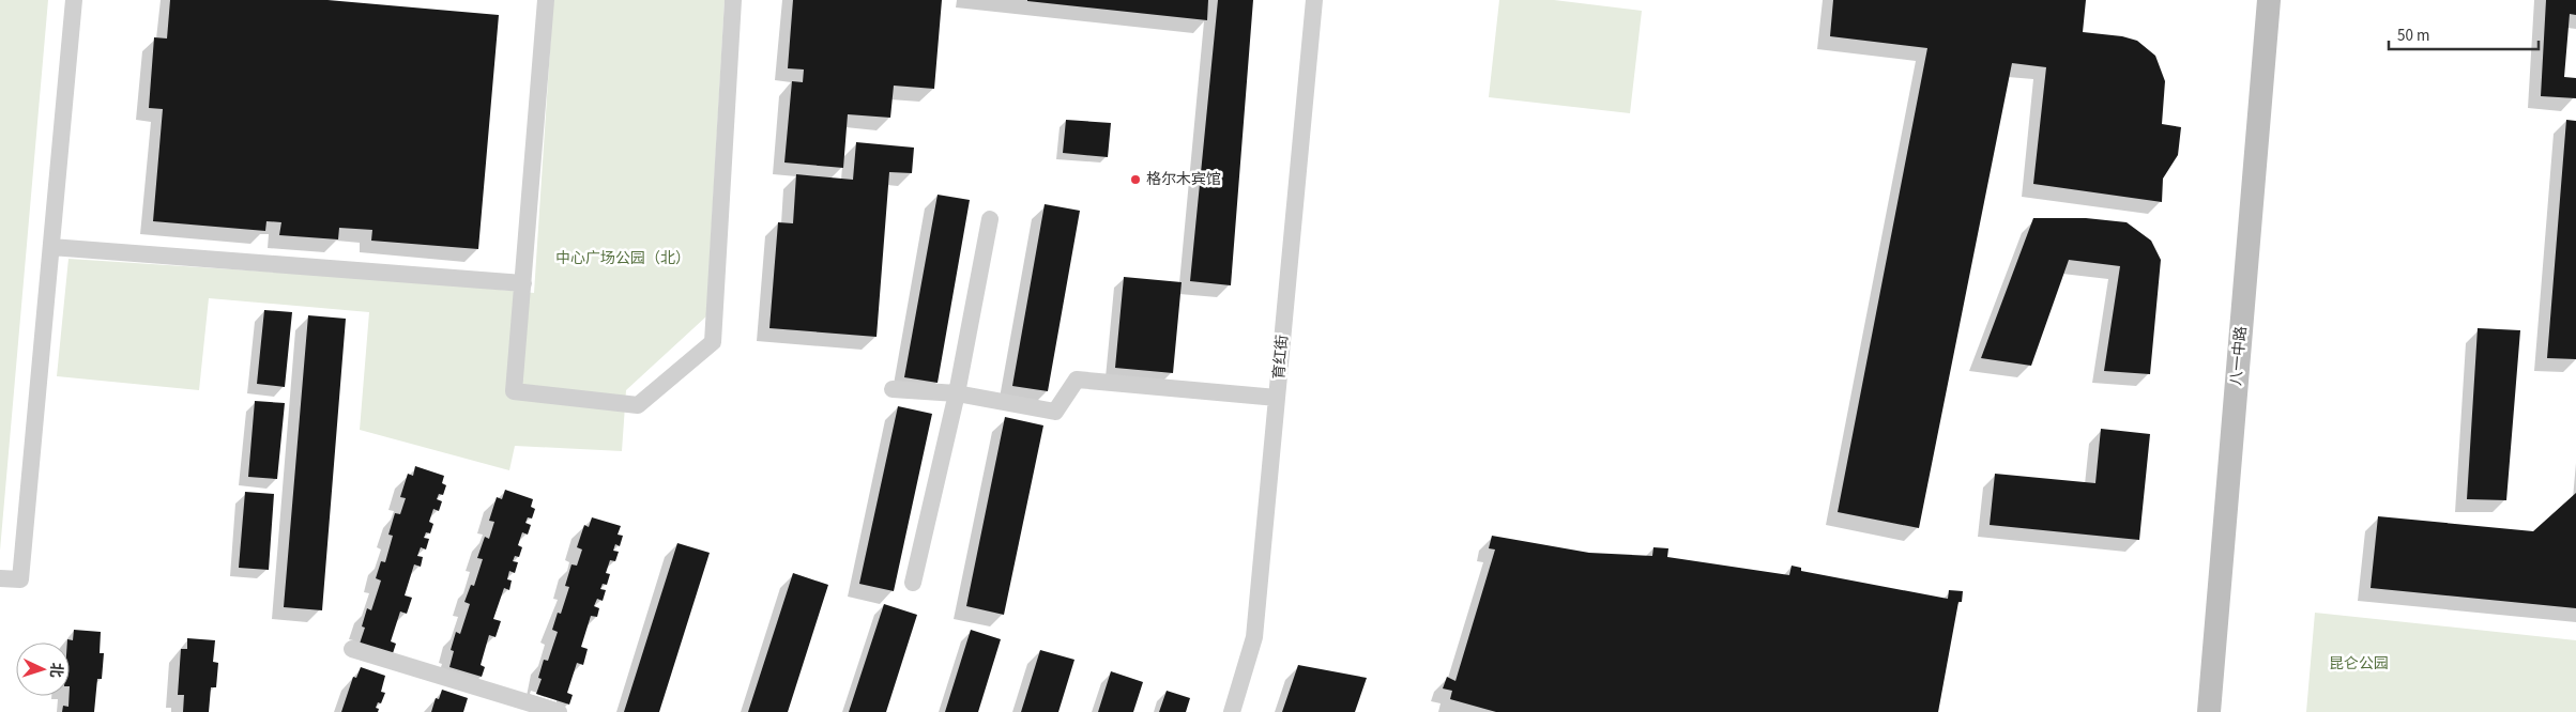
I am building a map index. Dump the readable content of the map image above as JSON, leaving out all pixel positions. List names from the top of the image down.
{
  "streets": {
    "main road": ["八一中路"],
    "street": ["育红街"]
  },
  "parks": ["中心广场公园（北）", "昆仑公园"],
  "places": ["格尔木宾馆"],
  "scale_bar": "50 m",
  "north": "right"
}
